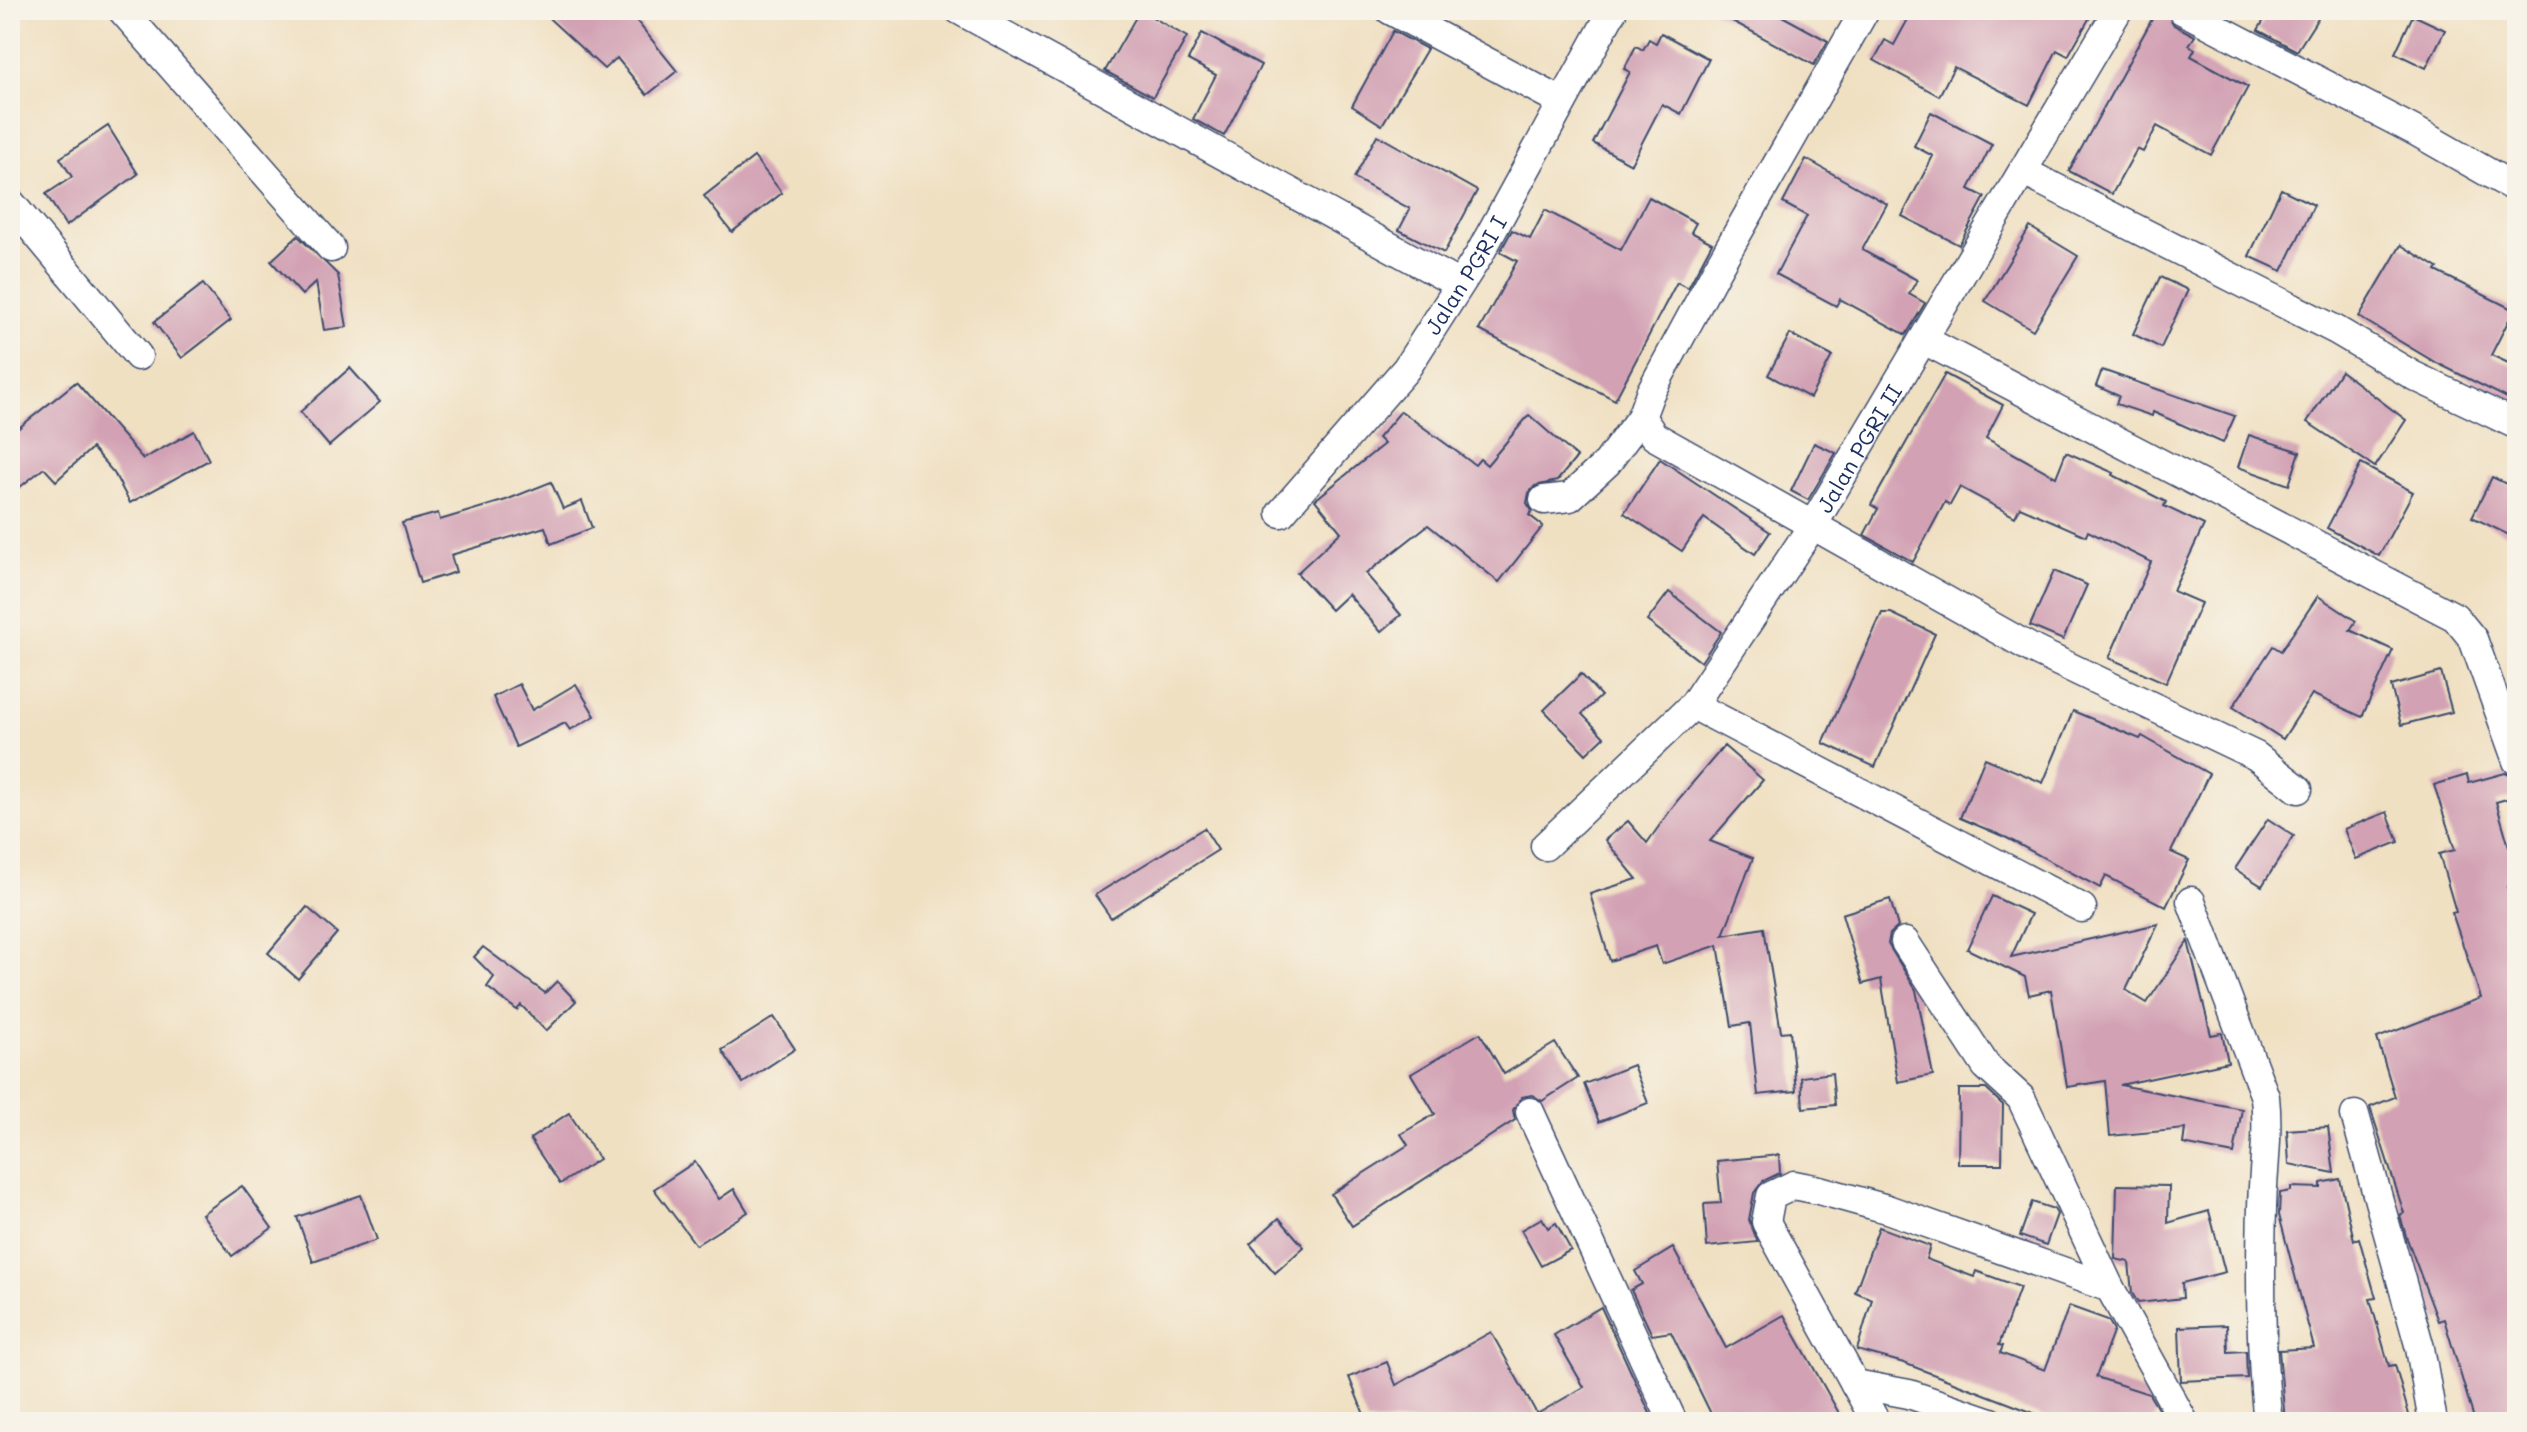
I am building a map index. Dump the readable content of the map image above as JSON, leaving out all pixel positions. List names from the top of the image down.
{
  "streets": {
    "street": ["Jalan PGRI I", "Jalan PGRI II"]
  }
}
